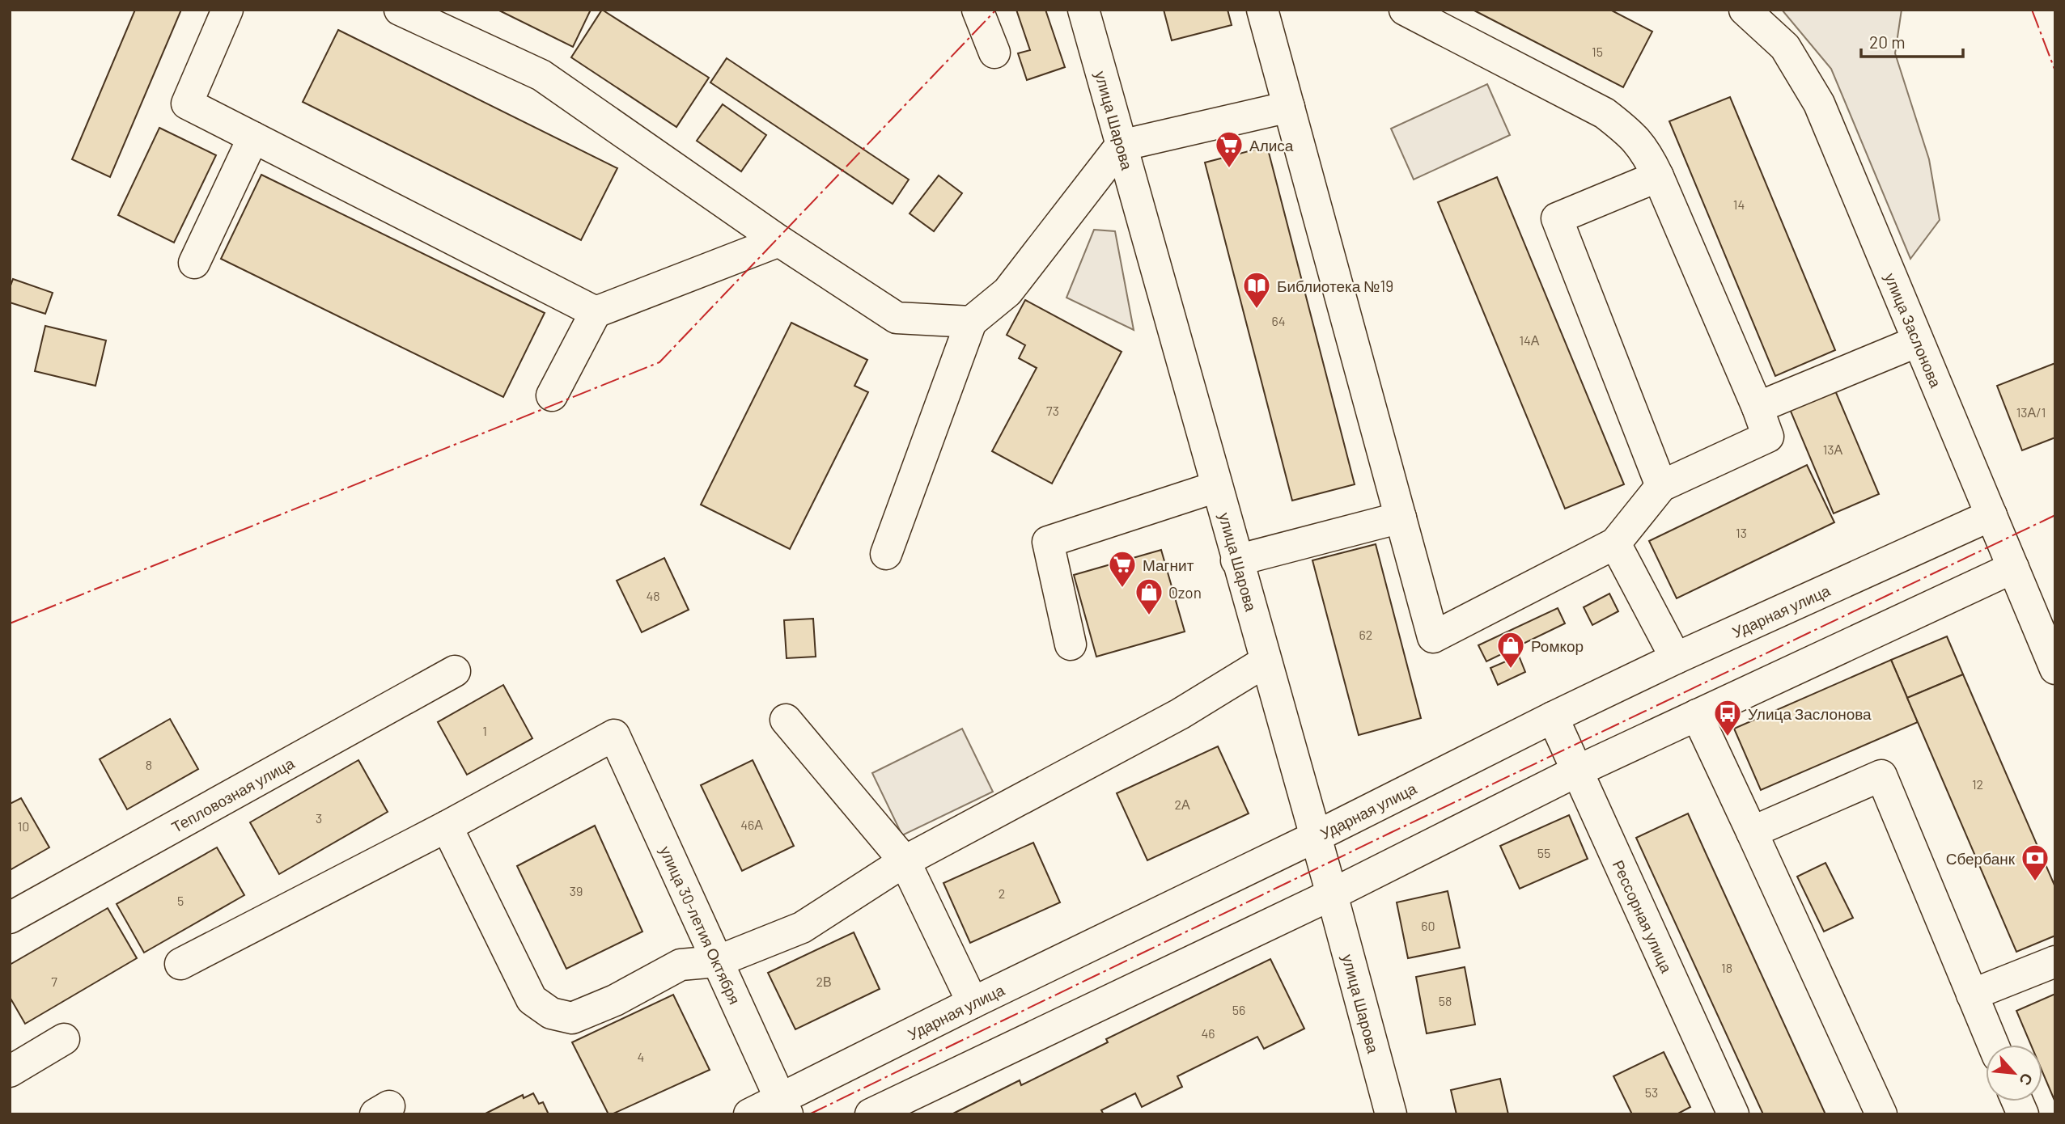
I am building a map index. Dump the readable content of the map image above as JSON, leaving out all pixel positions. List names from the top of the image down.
{
  "streets": {
    "street": [
      "улица Шарова",
      "улица Заслонова",
      "Ударная улица",
      "Тепловозная улица",
      "Рессорная улица",
      "улица 30-летия Октября"
    ]
  },
  "crossings": [
    ["улица Шарова", "Ударная улица"],
    ["улица Заслонова", "Ударная улица"],
    ["Ударная улица", "Рессорная улица"],
    ["Ударная улица", "улица 30-летия Октября"]
  ],
  "places": {
    "supermarket": ["Алиса", "Магнит"],
    "library": ["Библиотека №19"],
    "shop": ["Ozon", "Ромкор"],
    "bus stop": ["Улица Заслонова"],
    "bank": ["Сбербанк"]
  },
  "house_numbers": [
    "15",
    "14",
    "64",
    "14А",
    "73",
    "13А/1",
    "13А",
    "13",
    "48",
    "62",
    "1",
    "8",
    "12",
    "2А",
    "3",
    "46А",
    "10",
    "55",
    "39",
    "2",
    "5",
    "60",
    "18",
    "7",
    "2В",
    "58",
    "56",
    "46",
    "4",
    "53"
  ],
  "scale_bar": "20 m",
  "north": "bottom right"
}
